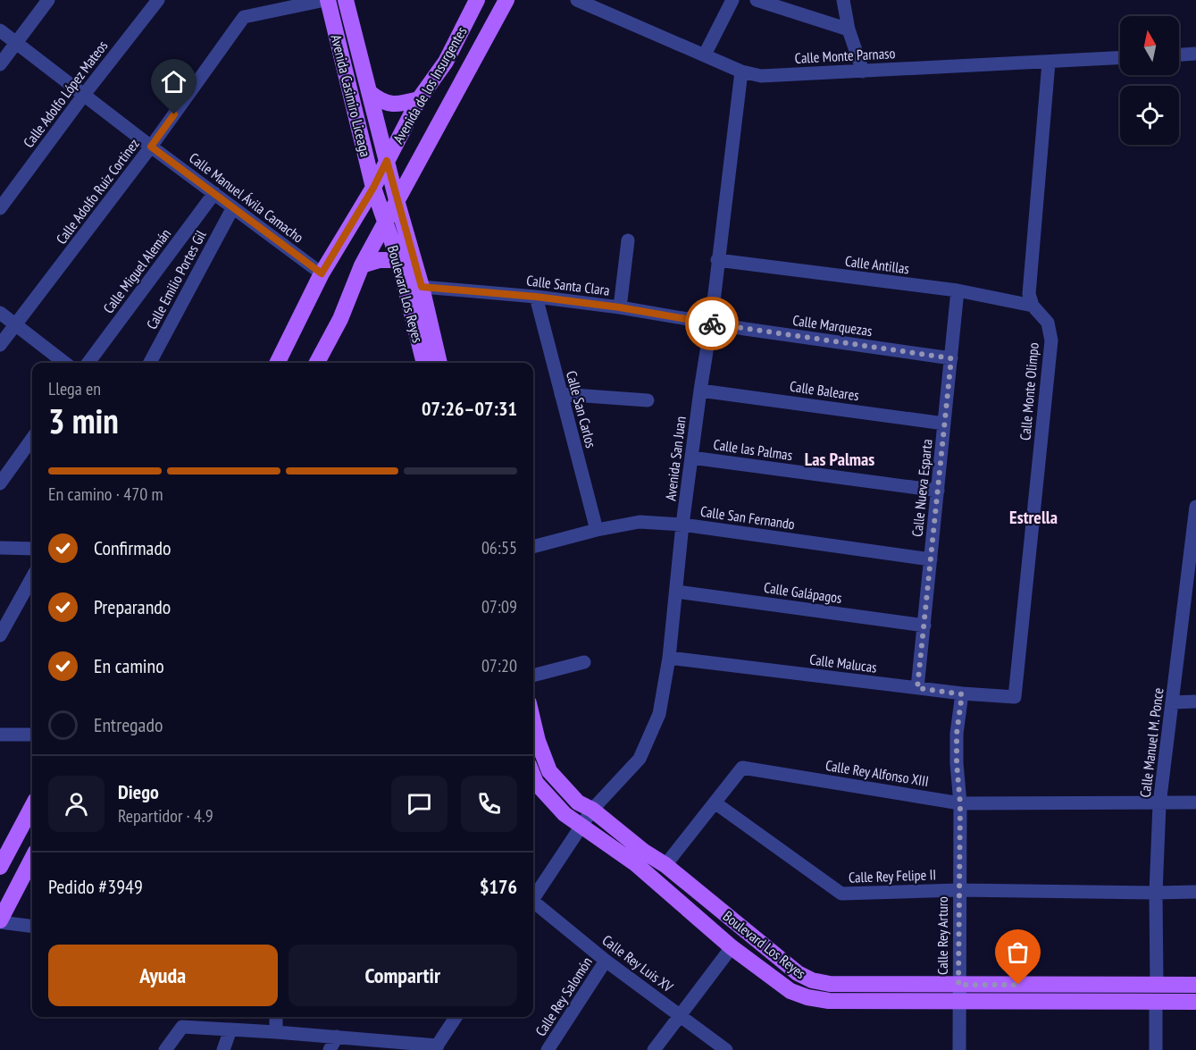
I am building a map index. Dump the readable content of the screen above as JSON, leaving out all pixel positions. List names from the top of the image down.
{
  "streets": {
    "main road": ["Avenida de los Insurgentes", "Avenida Casimiro Liceaga", "Boulevard Los Reyes"],
    "street": [
      "Calle Monte Parnaso",
      "Calle Adolfo López Mateos",
      "Calle Adolfo Ruiz Cortinez",
      "Calle Manuel Ávila Camacho",
      "Calle Antillas",
      "Calle Miguel Alemán",
      "Calle Emilio Portes Gil",
      "Calle Santa Clara",
      "Calle Marquezas",
      "Calle Baleares",
      "Calle Monte Olimpo",
      "Calle San Carlos",
      "Calle las Palmas",
      "Avenida San Juan",
      "Calle Nueva Esparta",
      "Calle San Fernando",
      "Calle Galápagos",
      "Calle Malucas",
      "Calle Manuel M. Ponce",
      "Calle Rey Alfonso XIII",
      "Calle Rey Felipe II",
      "Calle Rey Arturo",
      "Calle Rey Luis XV",
      "Calle Rey Salomón"
    ]
  },
  "crossings": [
    ["Calle Monte Parnaso", "Avenida San Juan"],
    ["Avenida de los Insurgentes", "Avenida Casimiro Liceaga"],
    ["Avenida de los Insurgentes", "Calle Manuel Ávila Camacho"],
    ["Avenida de los Insurgentes", "Boulevard Los Reyes"],
    ["Calle Adolfo López Mateos", "Calle Manuel Ávila Camacho"],
    ["Avenida Casimiro Liceaga", "Calle Adolfo Ruiz Cortinez"],
    ["Avenida Casimiro Liceaga", "Boulevard Los Reyes"],
    ["Calle Adolfo Ruiz Cortinez", "Calle Manuel Ávila Camacho"],
    ["Calle Manuel Ávila Camacho", "Calle Miguel Alemán"],
    ["Calle Manuel Ávila Camacho", "Calle Emilio Portes Gil"],
    ["Calle Antillas", "Calle Monte Olimpo"],
    ["Calle Antillas", "Avenida San Juan"],
    ["Calle Antillas", "Calle Nueva Esparta"],
    ["Calle Santa Clara", "Boulevard Los Reyes"],
    ["Calle Santa Clara", "Calle Marquezas"],
    ["Calle Santa Clara", "Calle San Carlos"],
    ["Calle Santa Clara", "Avenida San Juan"],
    ["Boulevard Los Reyes", "Avenida San Juan"],
    ["Boulevard Los Reyes", "Calle Manuel M. Ponce"],
    ["Boulevard Los Reyes", "Calle Rey Alfonso XIII"],
    ["Boulevard Los Reyes", "Calle Rey Arturo"],
    ["Calle Marquezas", "Avenida San Juan"],
    ["Calle Marquezas", "Calle Nueva Esparta"],
    ["Calle Baleares", "Avenida San Juan"],
    ["Calle Baleares", "Calle Nueva Esparta"],
    ["Calle Monte Olimpo", "Calle Malucas"],
    ["Calle San Carlos", "Calle San Fernando"],
    ["Calle las Palmas", "Avenida San Juan"],
    ["Calle las Palmas", "Calle Nueva Esparta"],
    ["Avenida San Juan", "Calle San Fernando"],
    ["Avenida San Juan", "Calle Galápagos"],
    ["Avenida San Juan", "Calle Malucas"],
    ["Calle Nueva Esparta", "Calle San Fernando"],
    ["Calle Nueva Esparta", "Calle Galápagos"],
    ["Calle Nueva Esparta", "Calle Malucas"],
    ["Calle Malucas", "Calle Rey Arturo"],
    ["Calle Manuel M. Ponce", "Calle Rey Alfonso XIII"],
    ["Calle Manuel M. Ponce", "Calle Rey Felipe II"],
    ["Calle Rey Alfonso XIII", "Calle Rey Felipe II"],
    ["Calle Rey Alfonso XIII", "Calle Rey Arturo"],
    ["Calle Rey Felipe II", "Calle Rey Arturo"],
    ["Calle Rey Luis XV", "Calle Rey Salomón"]
  ],
  "districts": ["Las Palmas", "Estrella"],
  "north": "top",
  "page": {
    "heading": ["3 min", "Llega en", "07:26–07:31"],
    "panel": [
      "Diego",
      "Repartidor · 4.9",
      "Pedido #3949",
      "$176"
    ],
    "bar": "En camino · 470 m",
    "list": [
      ["Confirmado", "06:55"],
      ["Preparando", "07:09"],
      ["En camino", "07:20"],
      "Entregado"
    ],
    "buttons": ["Ayuda", "Compartir"]
  }
}
